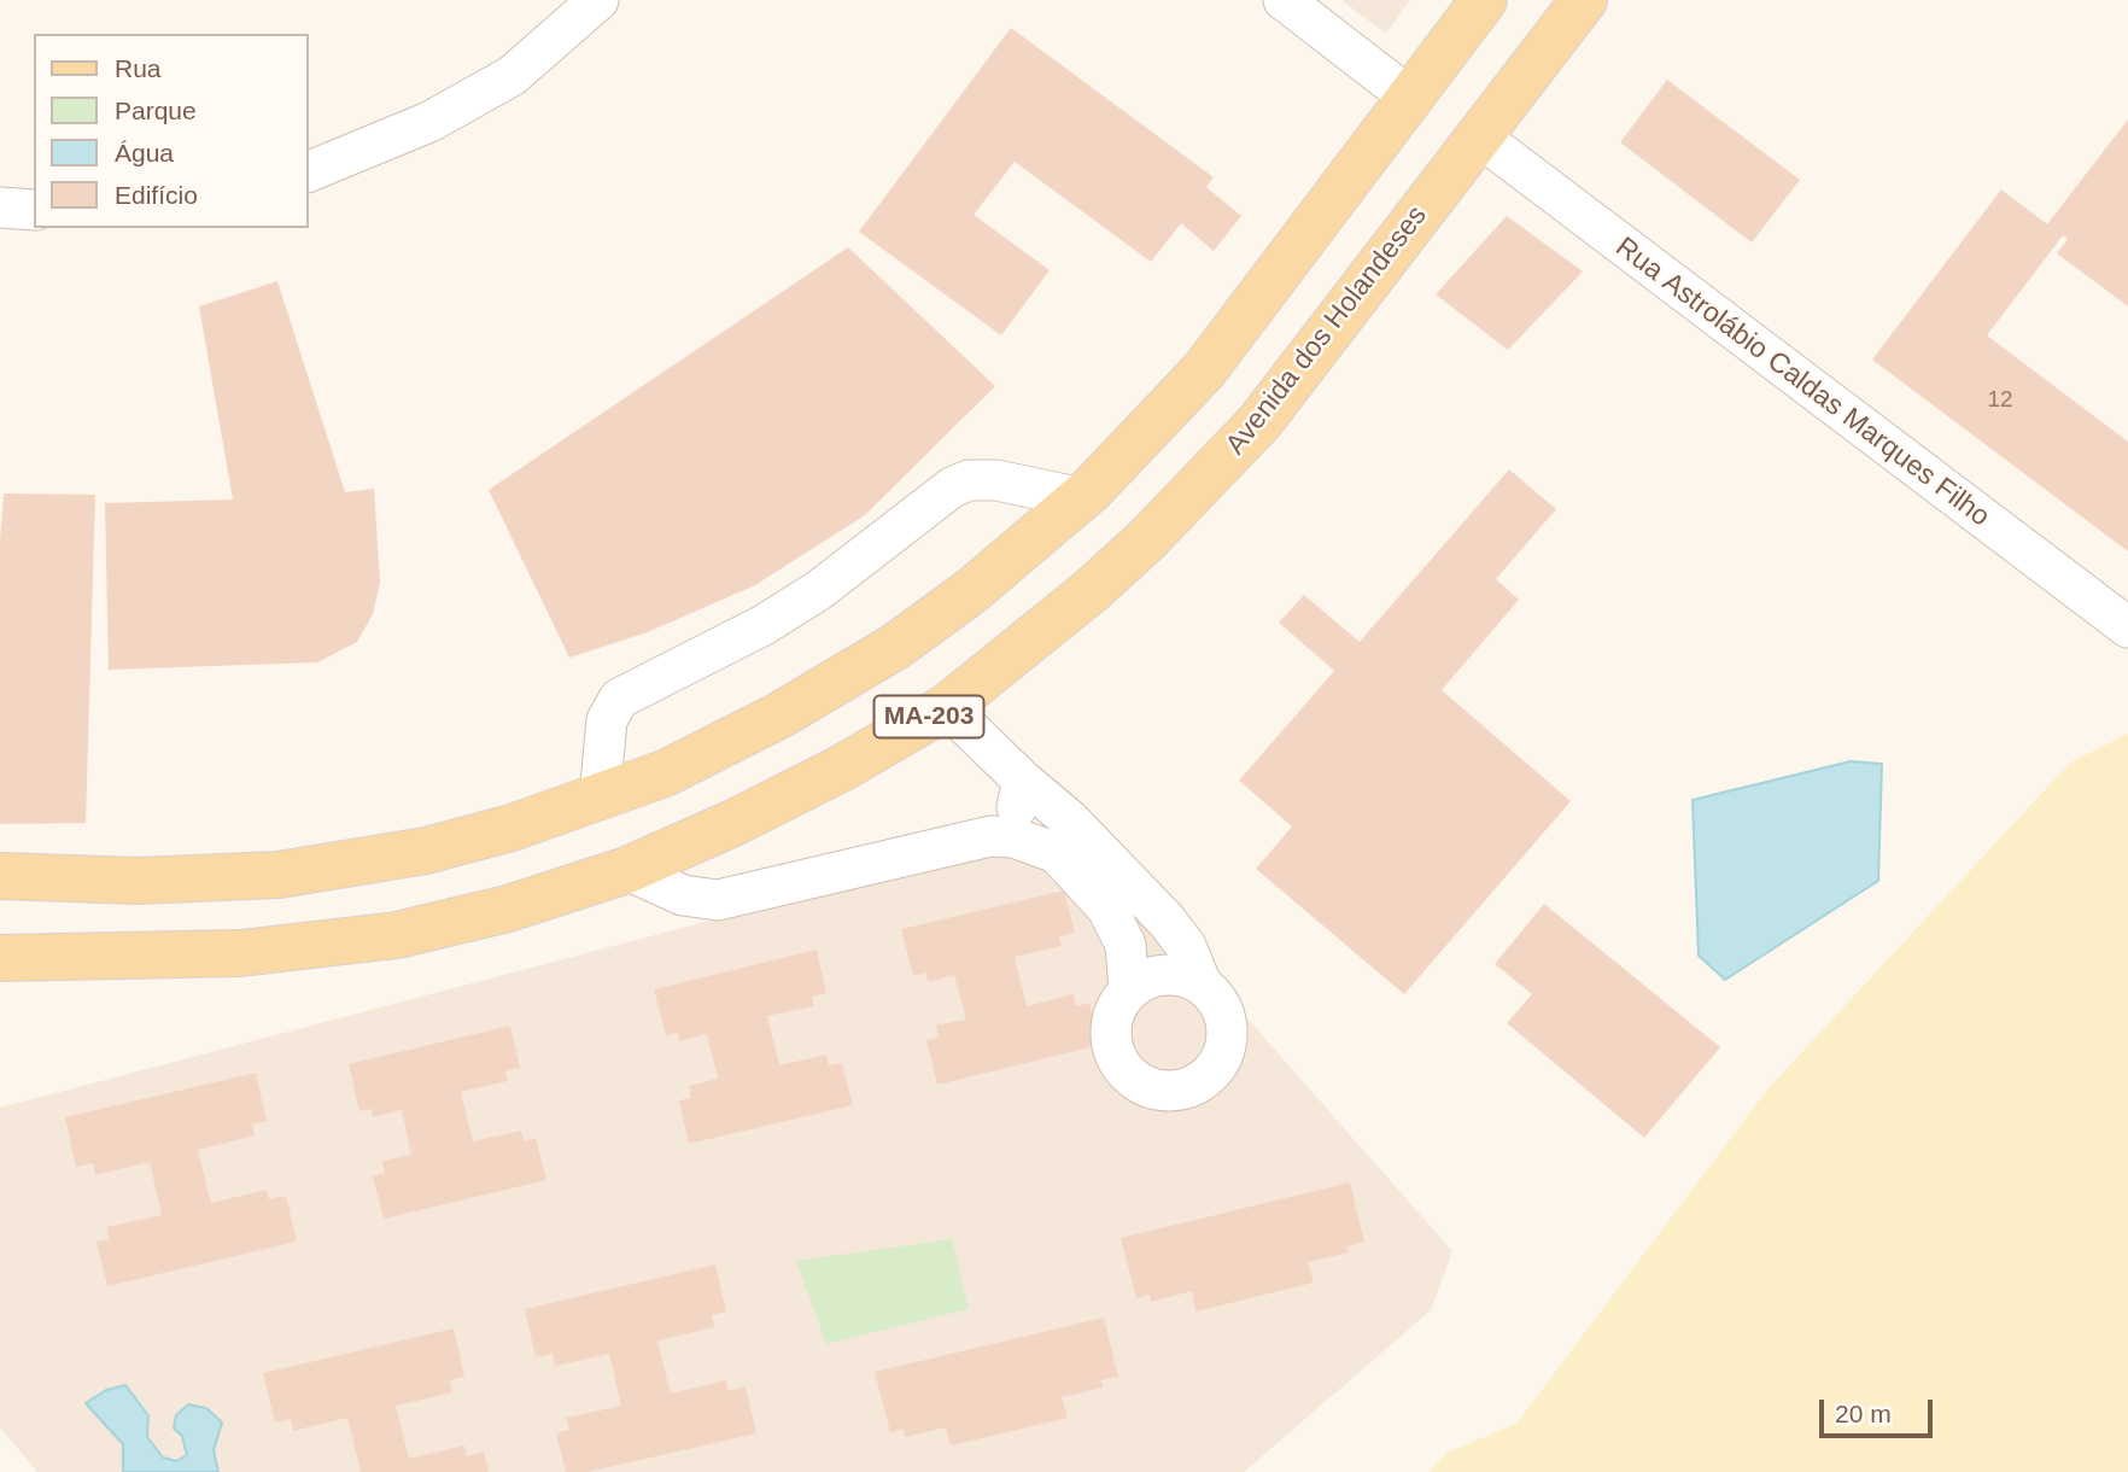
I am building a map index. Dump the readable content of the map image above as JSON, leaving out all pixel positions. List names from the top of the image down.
{
  "streets": {
    "main road": ["Avenida dos Holandeses", "MA-203"],
    "street": ["Rua Astrolábio Caldas Marques Filho"]
  },
  "crossings": [
    ["Avenida dos Holandeses", "Rua Astrolábio Caldas Marques Filho"]
  ],
  "house_numbers": ["12"],
  "legend": [
    "Rua",
    "Parque",
    "Água",
    "Edifício"
  ],
  "scale_bar": "20 m"
}
